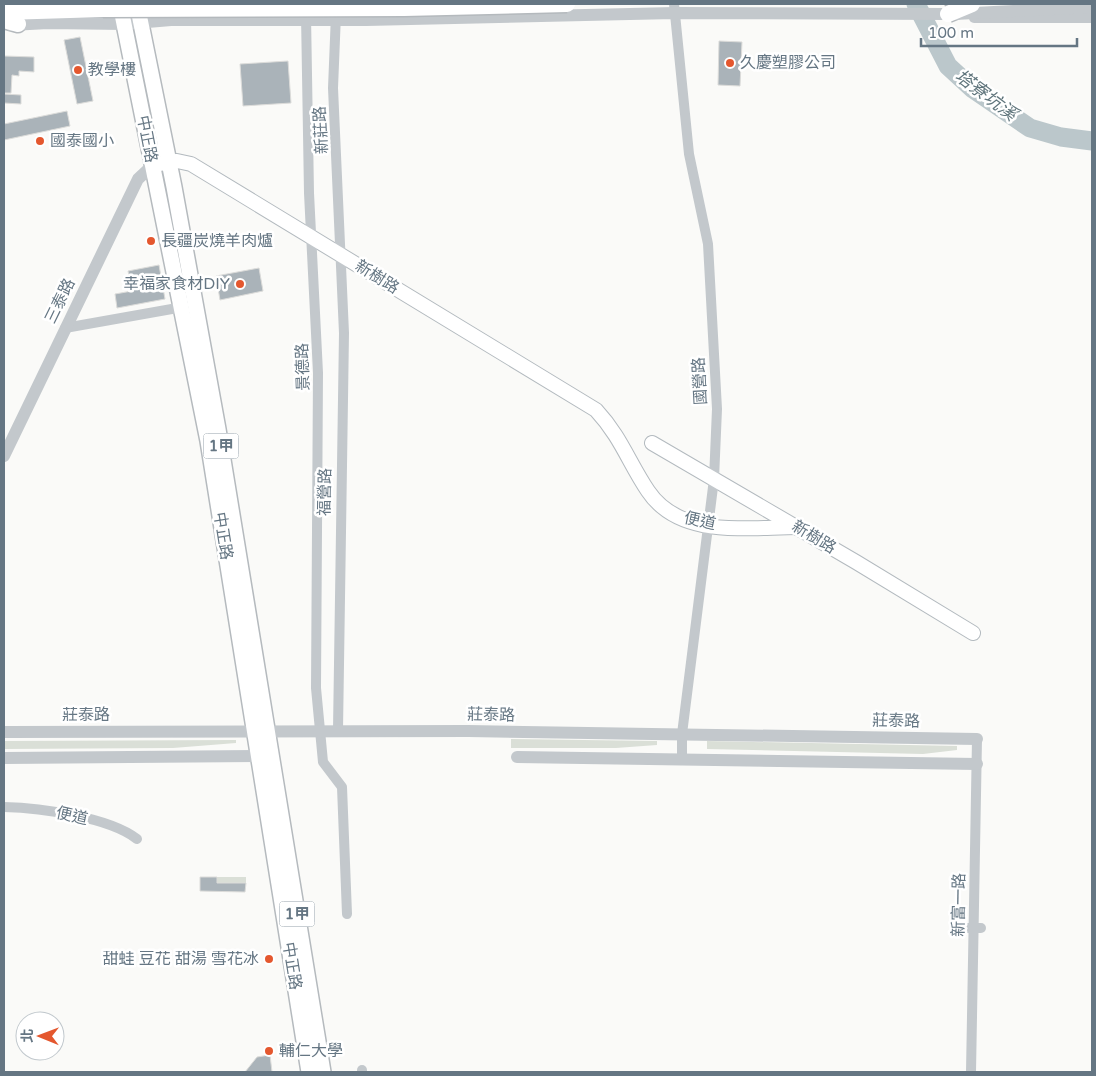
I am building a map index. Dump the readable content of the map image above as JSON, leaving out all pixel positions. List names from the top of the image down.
{
  "streets": {
    "main road": [
      "中正路",
      "新樹路",
      "1甲",
      "便道"
    ],
    "street": [
      "新莊路",
      "三泰路",
      "景德路",
      "國營路",
      "福營路",
      "莊泰路",
      "新富一路"
    ]
  },
  "crossings": [
    ["新莊路", "新樹路"],
    ["新莊路", "福營路"],
    ["中正路", "新樹路"],
    ["中正路", "三泰路"],
    ["中正路", "莊泰路"],
    ["新樹路", "三泰路"],
    ["新樹路", "景德路"],
    ["新樹路", "國營路"],
    ["新樹路", "福營路"],
    ["新樹路", "便道"],
    ["景德路", "莊泰路"],
    ["國營路", "便道"],
    ["國營路", "莊泰路"],
    ["福營路", "莊泰路"],
    ["莊泰路", "新富一路"]
  ],
  "water": ["塔寮坑溪"],
  "places": [
    "久慶塑膠公司",
    "教學樓",
    "國泰國小",
    "長疆炭燒羊肉爐",
    "幸福家食材DIY",
    "甜蛙 豆花 甜湯 雪花冰",
    "輔仁大學"
  ],
  "scale_bar": "100 m",
  "north": "left"
}
